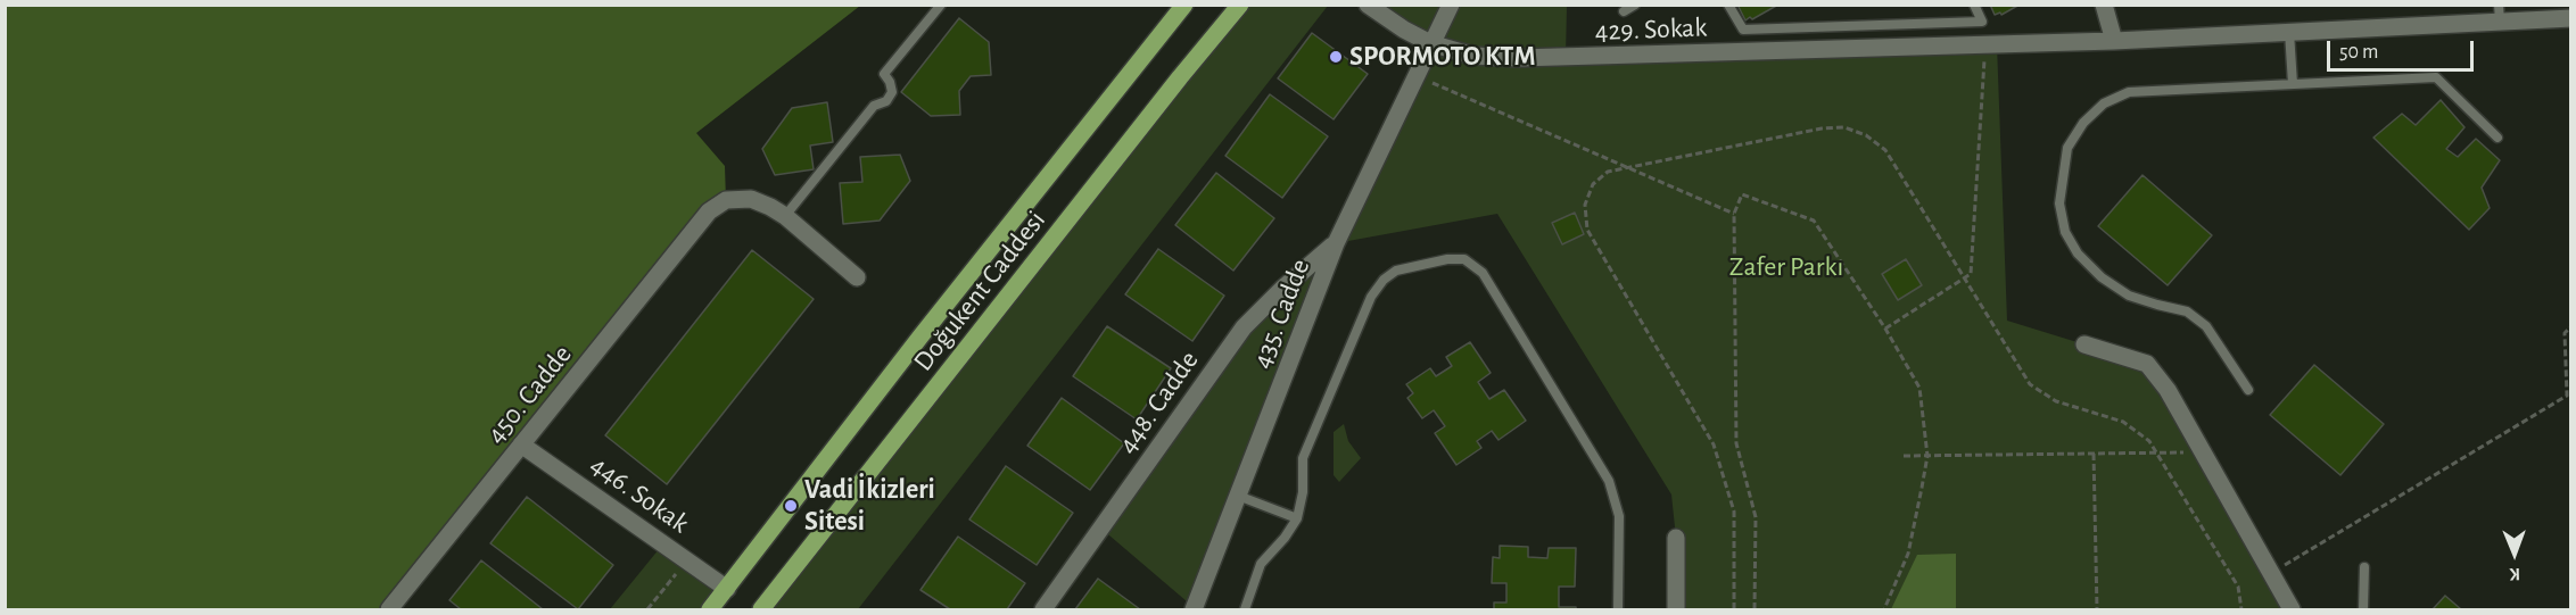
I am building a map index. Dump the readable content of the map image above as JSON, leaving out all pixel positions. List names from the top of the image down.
{
  "streets": {
    "main road": ["Doğukent Caddesi"],
    "street": [
      "429. Sokak",
      "435. Cadde",
      "450. Cadde",
      "448. Cadde",
      "446. Sokak"
    ]
  },
  "crossings": [
    ["429. Sokak", "435. Cadde"],
    ["Doğukent Caddesi", "446. Sokak"],
    ["435. Cadde", "448. Cadde"],
    ["450. Cadde", "446. Sokak"]
  ],
  "parks": ["Zafer Parkı"],
  "places": ["SPORMOTO KTM", "Vadi İkizleri Sitesi"],
  "scale_bar": "50 m",
  "north": "bottom"
}
